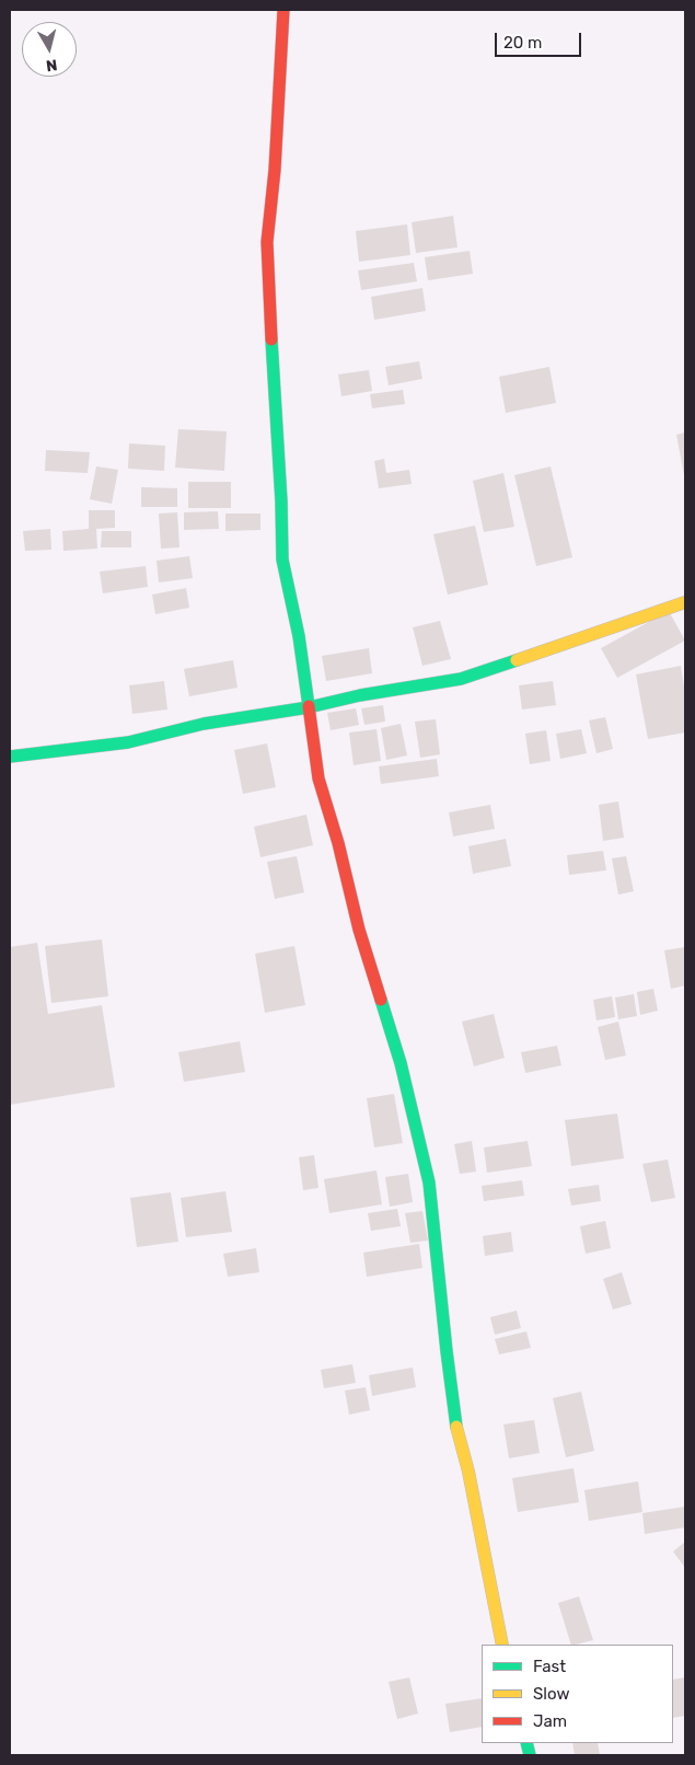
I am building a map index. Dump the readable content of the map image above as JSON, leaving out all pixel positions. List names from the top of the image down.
{
  "legend": ["Fast", "Slow", "Jam"],
  "scale_bar": "20 m",
  "north": "bottom"
}
